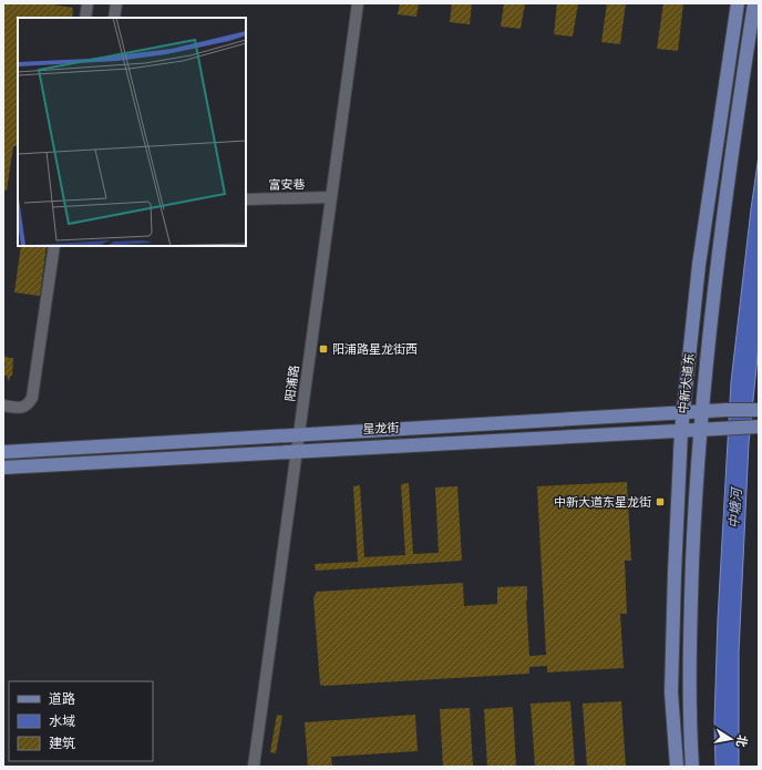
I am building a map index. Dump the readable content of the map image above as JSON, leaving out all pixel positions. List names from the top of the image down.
{
  "streets": {
    "main road": ["中新大道东", "星龙街"],
    "street": ["富安巷", "阳浦路"]
  },
  "crossings": [
    ["富安巷", "阳浦路"],
    ["阳浦路", "星龙街"],
    ["中新大道东", "星龙街"]
  ],
  "water": ["中塘河"],
  "places": {
    "transit": ["阳浦路星龙街西", "中新大道东星龙街"]
  },
  "legend": ["道路", "水域", "建筑"],
  "north": "right"
}
